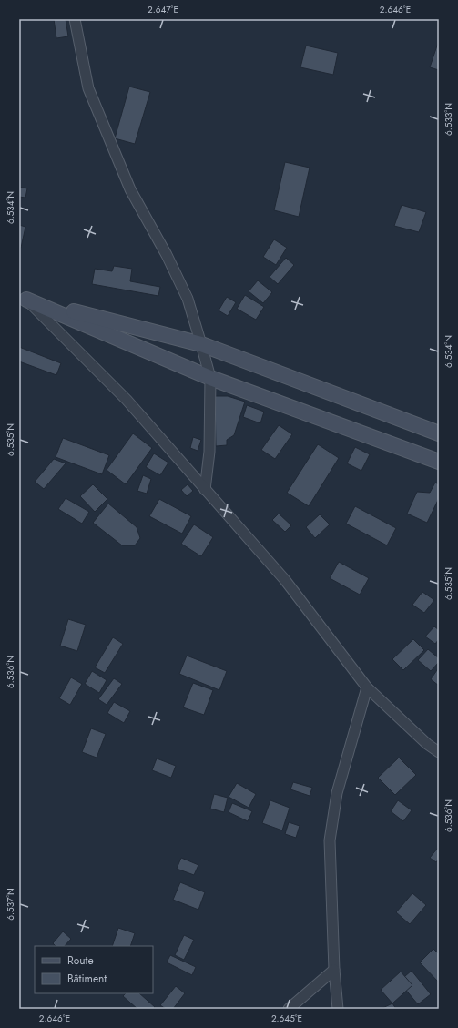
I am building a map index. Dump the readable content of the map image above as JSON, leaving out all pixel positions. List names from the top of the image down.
{
  "legend": ["Route", "Bâtiment"],
  "coordinates": [
    "2.647°E",
    "2.646°E",
    "6.533°N",
    "6.534°N",
    "6.535°N",
    "6.536°N",
    "6.537°N",
    "2.645°E"
  ]
}
